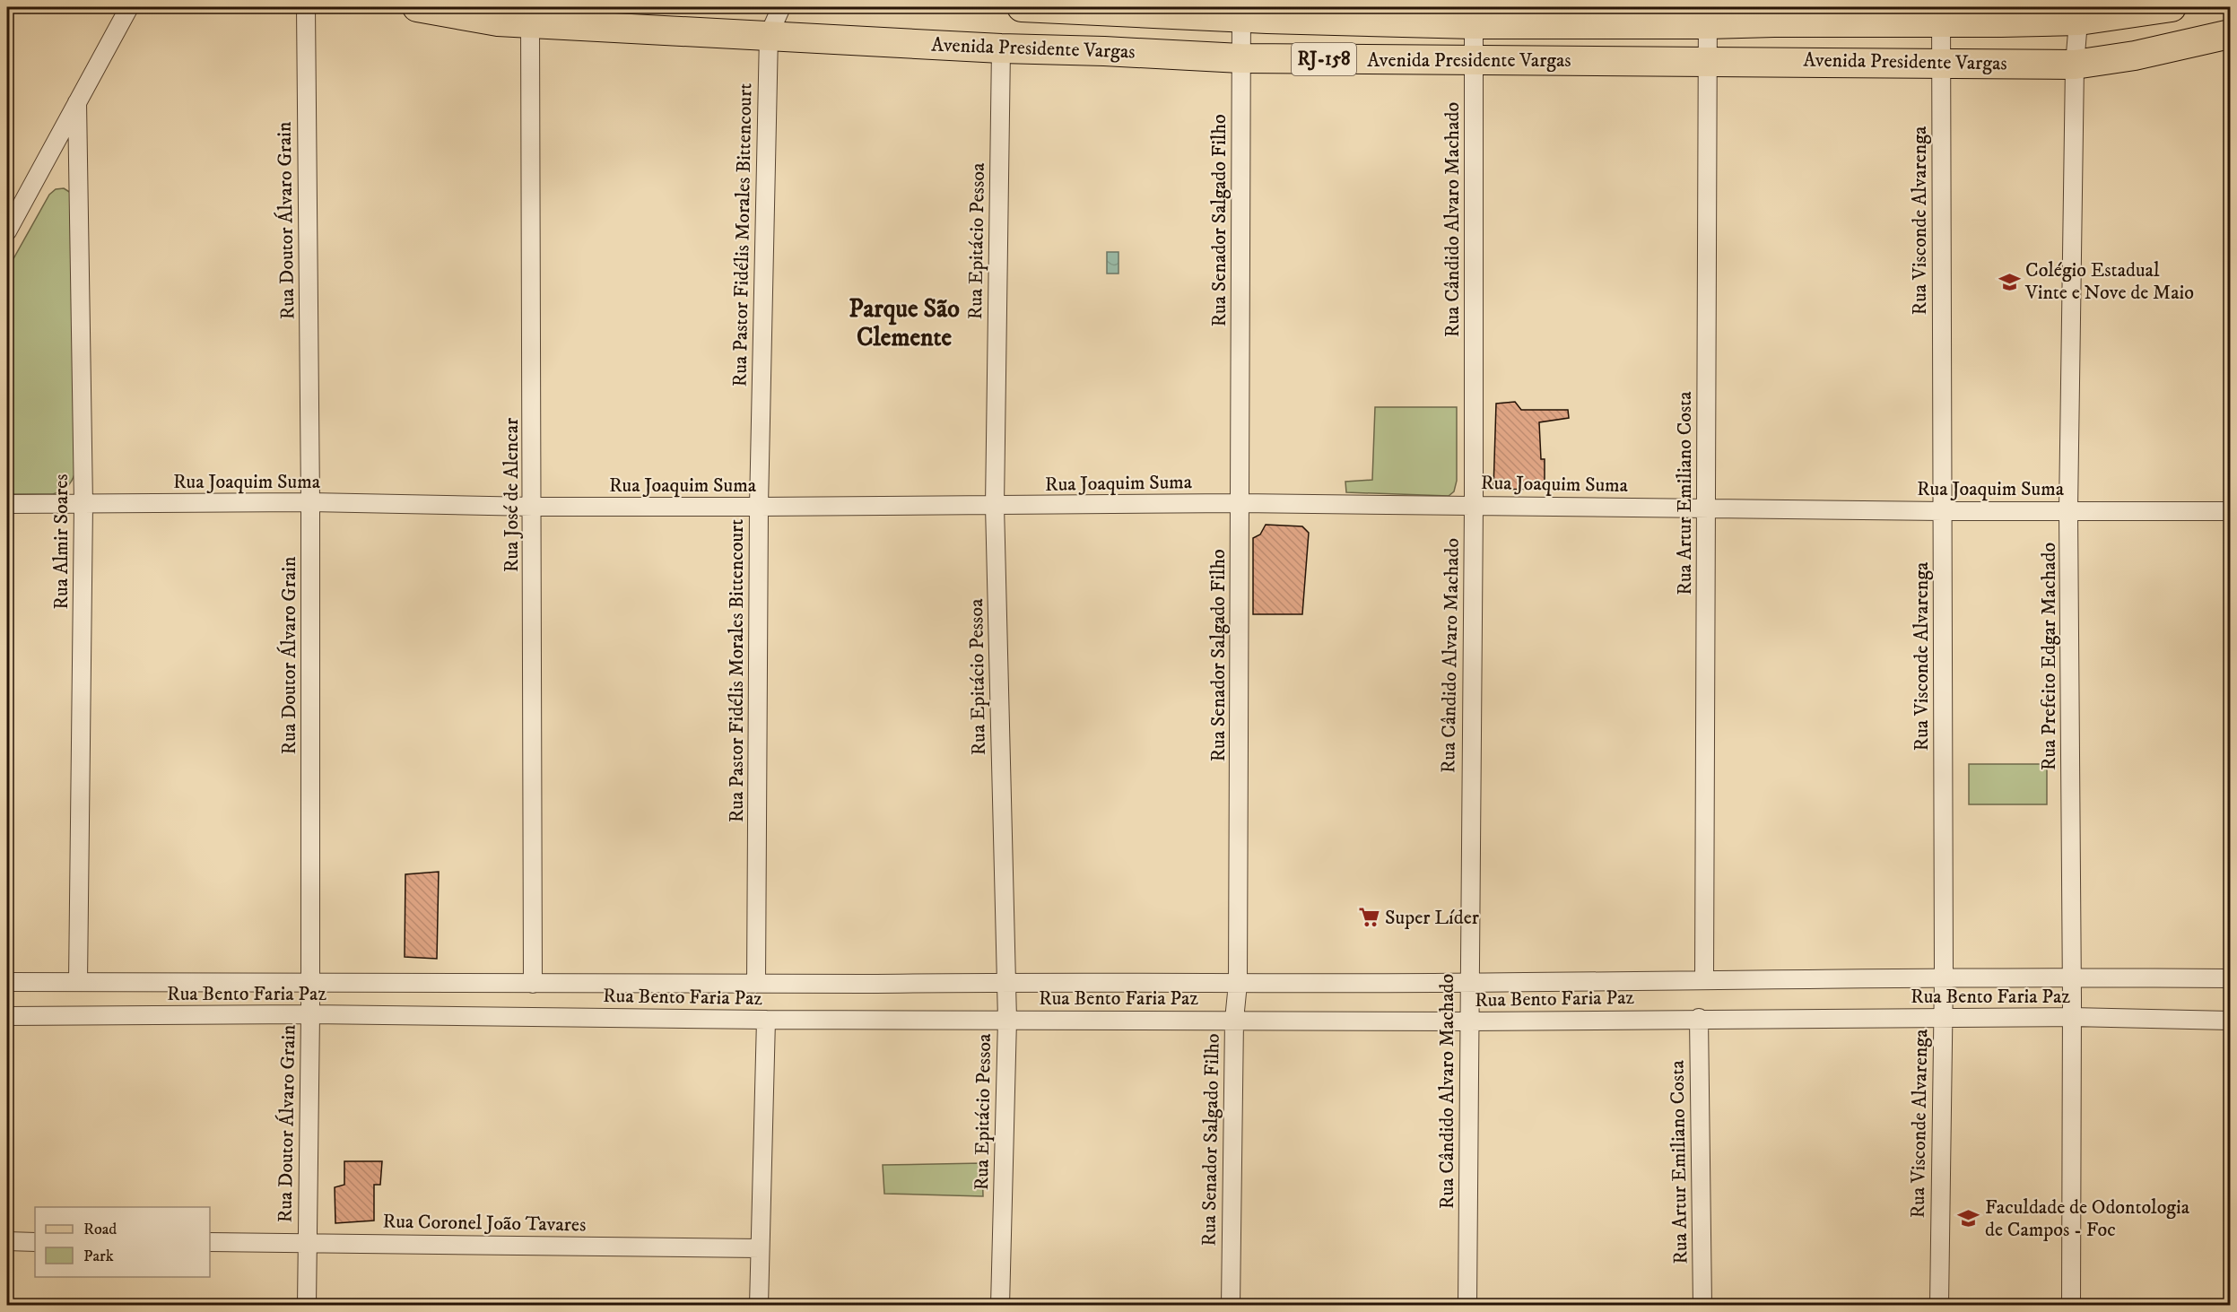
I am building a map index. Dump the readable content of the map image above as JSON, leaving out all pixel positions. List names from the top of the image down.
{
  "streets": {
    "main road": ["Avenida Presidente Vargas", "RJ-158"],
    "street": [
      "Rua Cândido Alvaro Machado",
      "Rua Doutor Álvaro Grain",
      "Rua Senador Salgado Filho",
      "Rua Visconde Alvarenga",
      "Rua Pastor Fidélis Morales Bittencourt",
      "Rua Epitácio Pessoa",
      "Rua Joaquim Suma",
      "Rua Artur Emiliano Costa",
      "Rua José de Alencar",
      "Rua Almir Soares",
      "Rua Prefeito Edgar Machado",
      "Rua Bento Faria Paz",
      "Rua Coronel João Tavares"
    ]
  },
  "crossings": [
    ["Avenida Presidente Vargas", "Rua Cândido Alvaro Machado"],
    ["Avenida Presidente Vargas", "Rua Senador Salgado Filho"],
    ["Avenida Presidente Vargas", "Rua Visconde Alvarenga"],
    ["Avenida Presidente Vargas", "Rua Pastor Fidélis Morales Bittencourt"],
    ["Avenida Presidente Vargas", "Rua Epitácio Pessoa"],
    ["Avenida Presidente Vargas", "Rua Artur Emiliano Costa"],
    ["Avenida Presidente Vargas", "Rua José de Alencar"],
    ["Avenida Presidente Vargas", "Rua Prefeito Edgar Machado"],
    ["Rua Cândido Alvaro Machado", "Rua Joaquim Suma"],
    ["Rua Cândido Alvaro Machado", "Rua Bento Faria Paz"],
    ["Rua Doutor Álvaro Grain", "Rua Joaquim Suma"],
    ["Rua Doutor Álvaro Grain", "Rua Bento Faria Paz"],
    ["Rua Doutor Álvaro Grain", "Rua Coronel João Tavares"],
    ["Rua Senador Salgado Filho", "Rua Joaquim Suma"],
    ["Rua Senador Salgado Filho", "Rua Bento Faria Paz"],
    ["Rua Visconde Alvarenga", "Rua Joaquim Suma"],
    ["Rua Visconde Alvarenga", "Rua Bento Faria Paz"],
    ["Rua Pastor Fidélis Morales Bittencourt", "Rua Joaquim Suma"],
    ["Rua Pastor Fidélis Morales Bittencourt", "Rua Bento Faria Paz"],
    ["Rua Epitácio Pessoa", "Rua Joaquim Suma"],
    ["Rua Epitácio Pessoa", "Rua Bento Faria Paz"],
    ["Rua Joaquim Suma", "Rua Artur Emiliano Costa"],
    ["Rua Joaquim Suma", "Rua José de Alencar"],
    ["Rua Joaquim Suma", "Rua Almir Soares"],
    ["Rua Joaquim Suma", "Rua Prefeito Edgar Machado"],
    ["Rua Artur Emiliano Costa", "Rua Bento Faria Paz"],
    ["Rua José de Alencar", "Rua Bento Faria Paz"],
    ["Rua Almir Soares", "Rua Bento Faria Paz"],
    ["Rua Prefeito Edgar Machado", "Rua Bento Faria Paz"]
  ],
  "districts": ["Parque São Clemente"],
  "places": {
    "school or university": ["Colégio Estadual Vinte e Nove de Maio", "Faculdade de Odontologia de Campos - Foc"],
    "supermarket": ["Super Líder"]
  },
  "legend": ["Road", "Park"]
}
